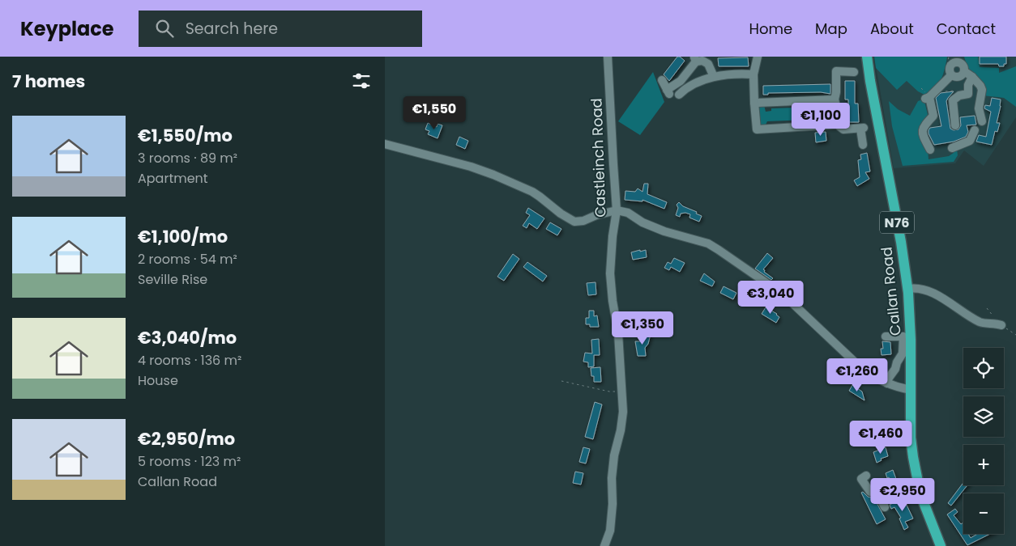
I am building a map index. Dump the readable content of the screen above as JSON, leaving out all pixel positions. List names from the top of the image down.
{
  "streets": {
    "main road": ["N76", "Callan Road"],
    "street": ["Castleinch Road"]
  },
  "page": {
    "header": "Keyplace",
    "search": "Search here",
    "nav": [
      "Home",
      "Map",
      "About",
      "Contact"
    ],
    "heading": "7 homes",
    "price": [
      "€1,550",
      "€1,100",
      "€3,040",
      "€1,350",
      "€1,260",
      "€1,460",
      "€2,950"
    ],
    "list": [
      {
        "name": "€1,550/mo",
        "note": "3 rooms · 89 m² · Apartment"
      },
      {
        "name": "€1,100/mo",
        "note": "2 rooms · 54 m² · Seville Rise"
      },
      {
        "name": "€3,040/mo",
        "note": "4 rooms · 136 m² · House"
      },
      {
        "name": "€2,950/mo",
        "note": "5 rooms · 123 m² · Callan Road"
      }
    ],
    "map_buttons": ["+", "−"]
  }
}
